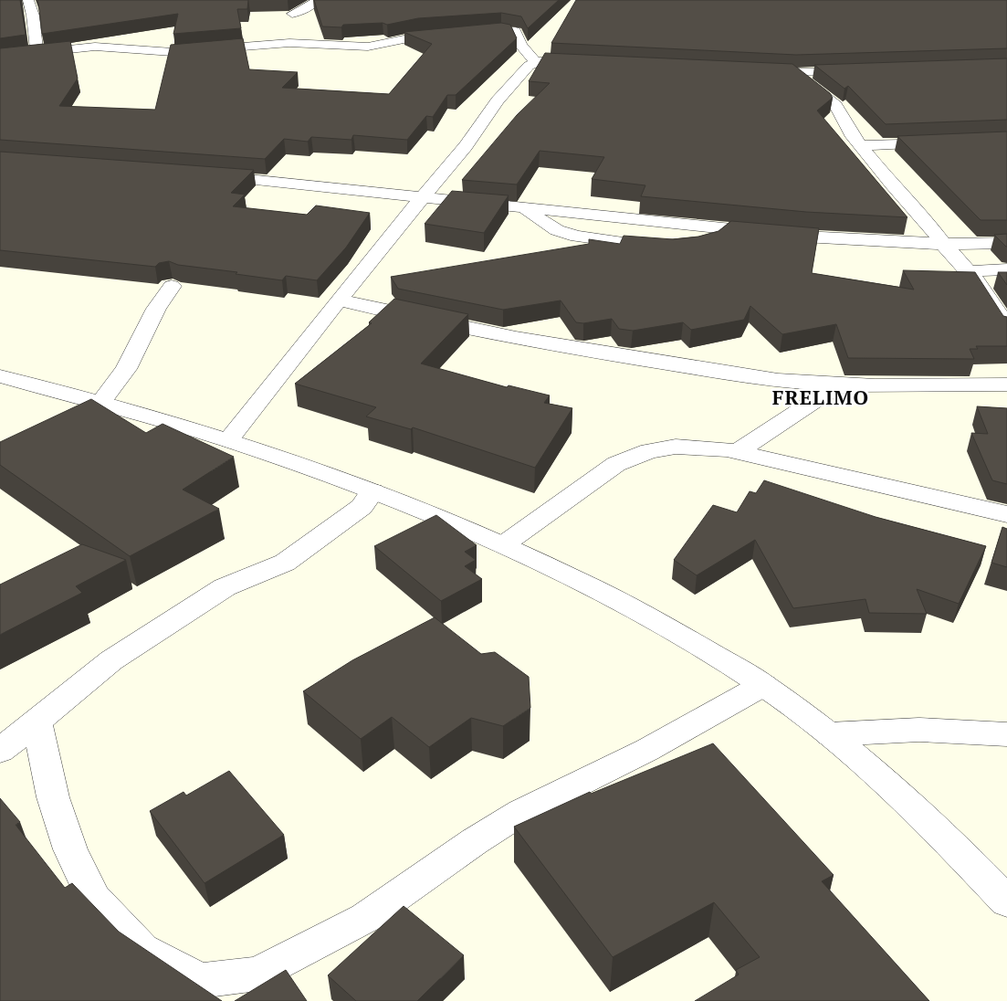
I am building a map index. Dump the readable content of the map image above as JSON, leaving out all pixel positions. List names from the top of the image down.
{
  "districts": ["FRELIMO"]
}
